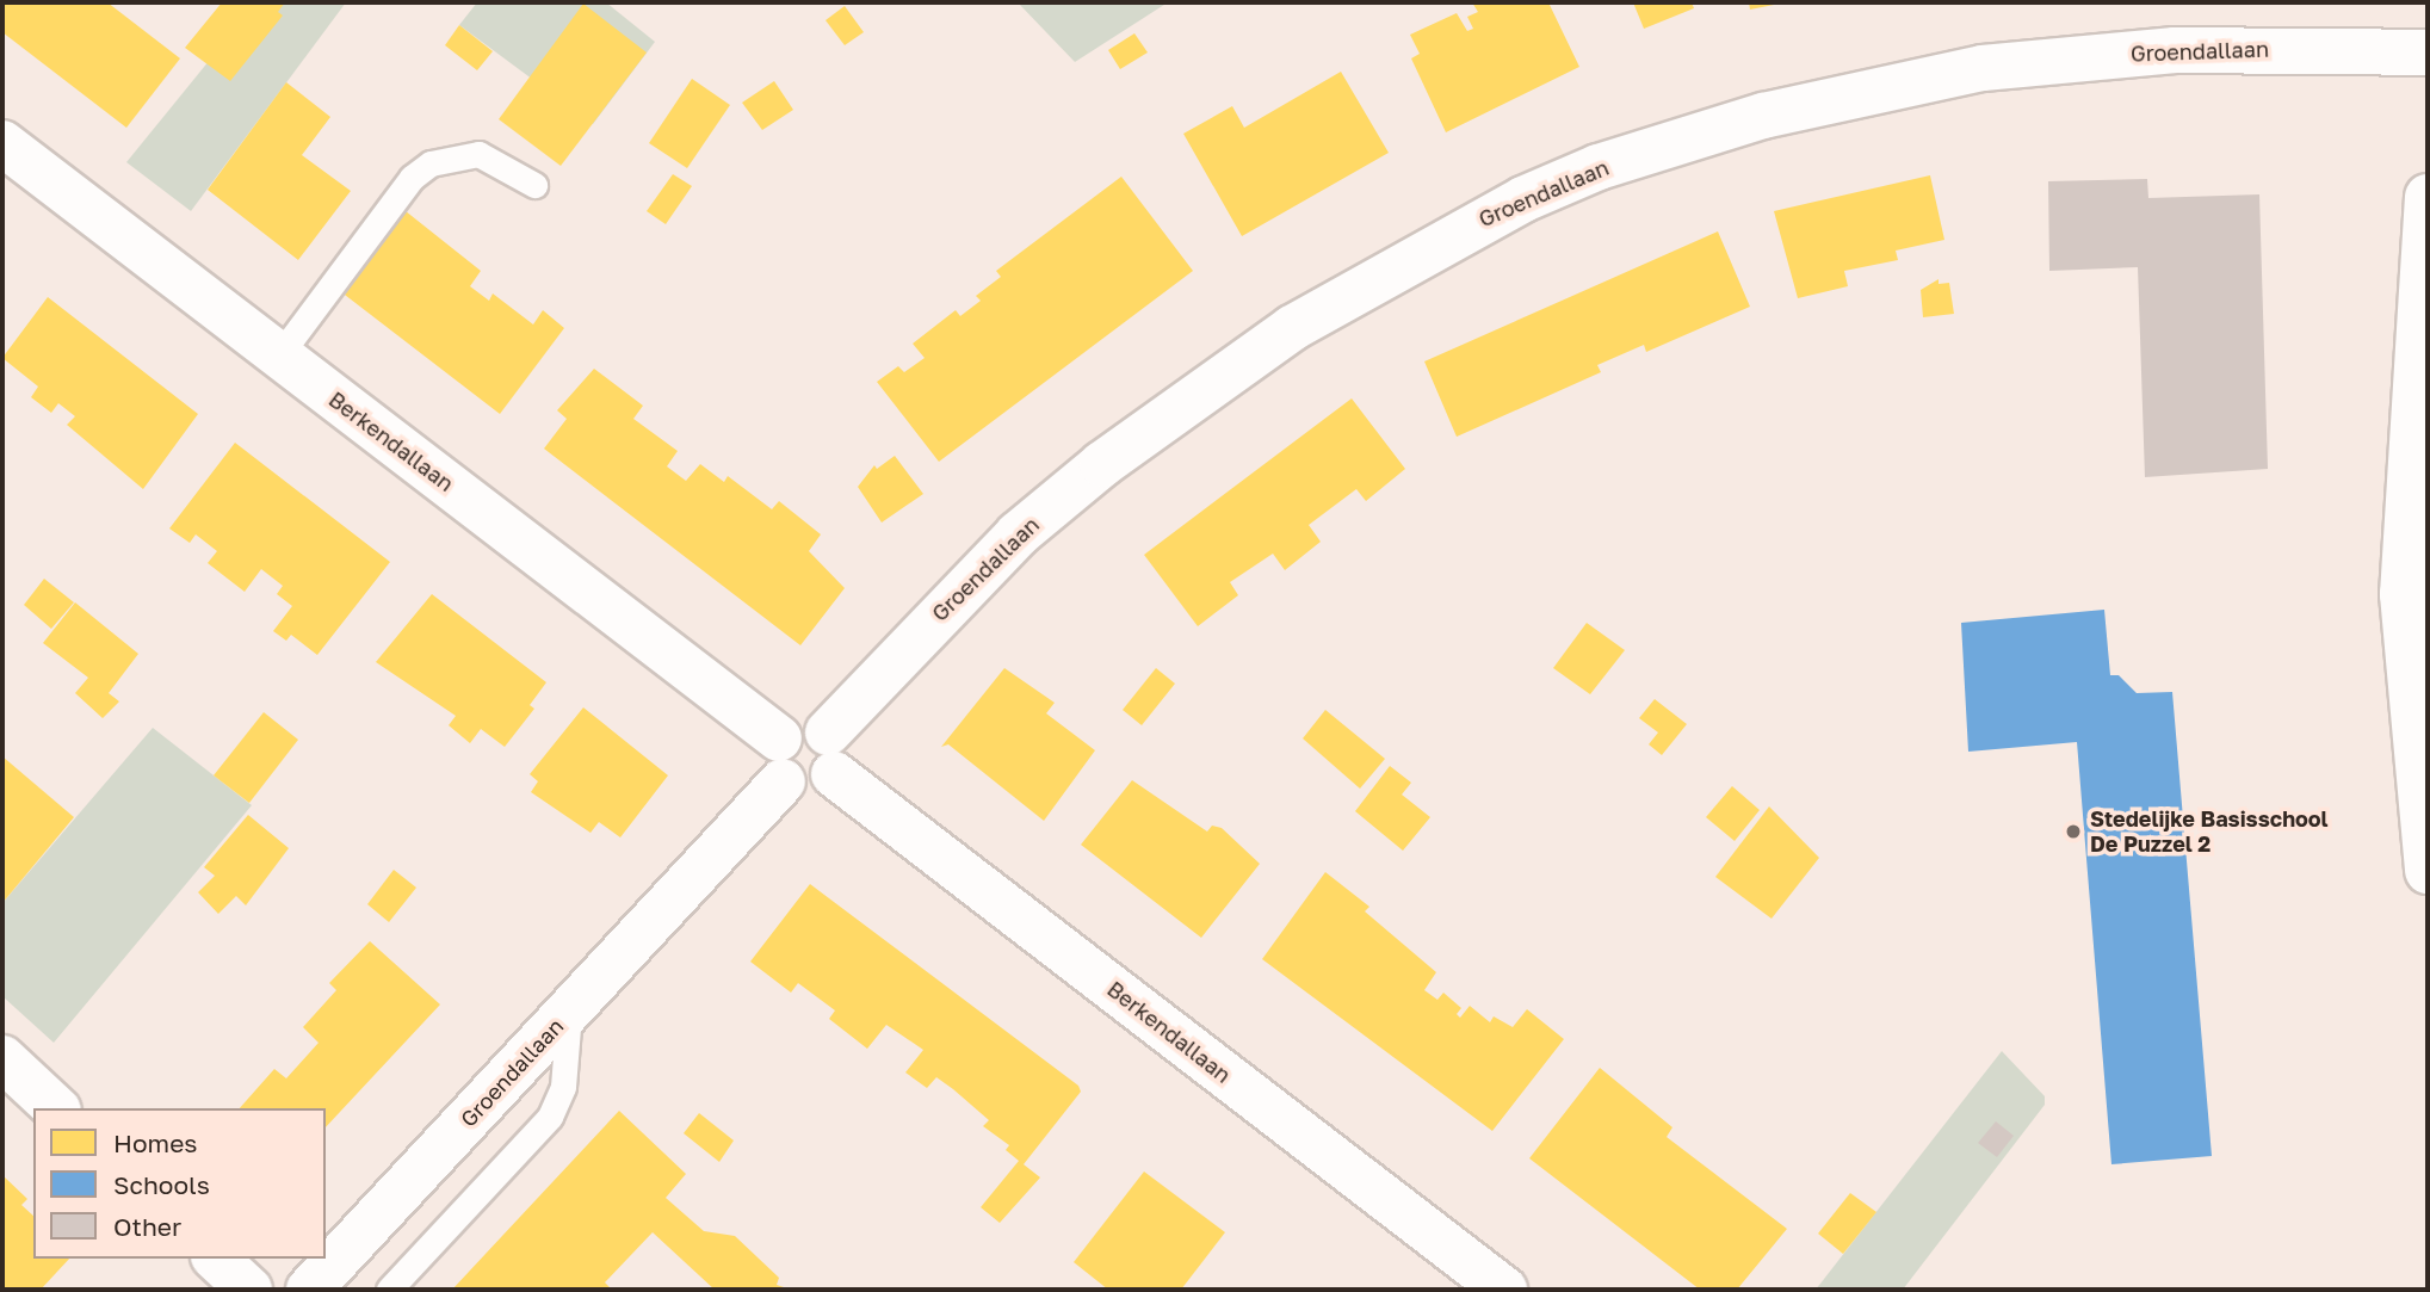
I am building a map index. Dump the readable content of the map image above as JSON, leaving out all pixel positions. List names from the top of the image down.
{
  "streets": {
    "street": ["Groendallaan", "Berkendallaan"]
  },
  "crossings": [
    ["Groendallaan", "Berkendallaan"]
  ],
  "places": ["Stedelijke Basisschool De Puzzel 2"],
  "legend": ["Homes", "Schools", "Other"]
}
